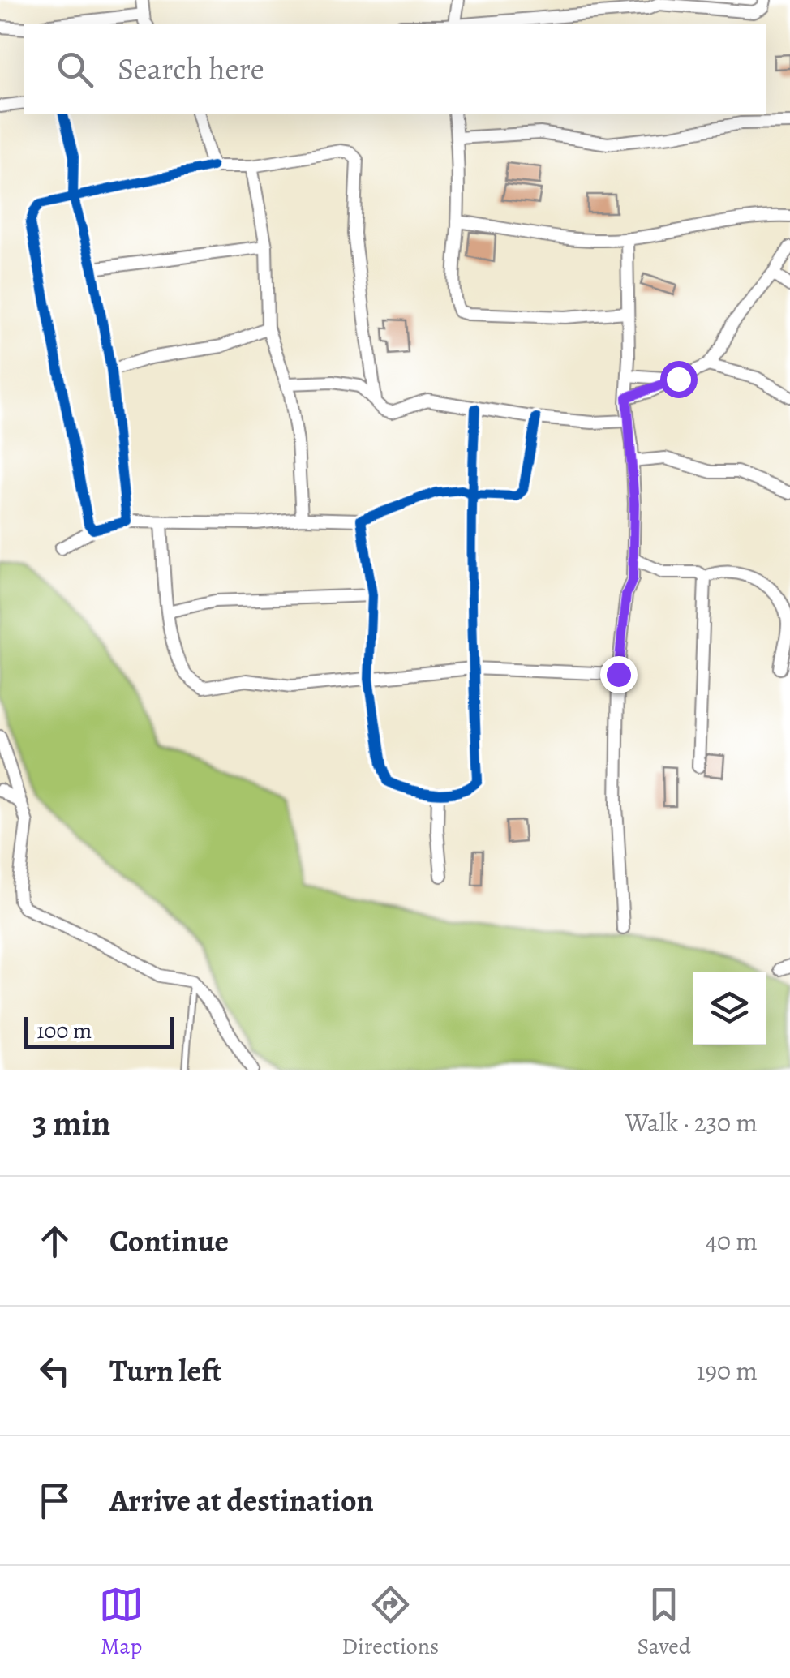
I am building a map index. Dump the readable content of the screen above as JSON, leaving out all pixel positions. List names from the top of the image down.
{
  "scale_bar": "100 m",
  "page": {
    "search": "Search here",
    "scale": "100 m",
    "heading": ["3 min", "Walk · 230 m"],
    "list": [
      ["Continue", "40 m"],
      ["Turn left", "190 m"],
      "Arrive at destination"
    ],
    "nav": ["Map", "Directions", "Saved"]
  }
}
